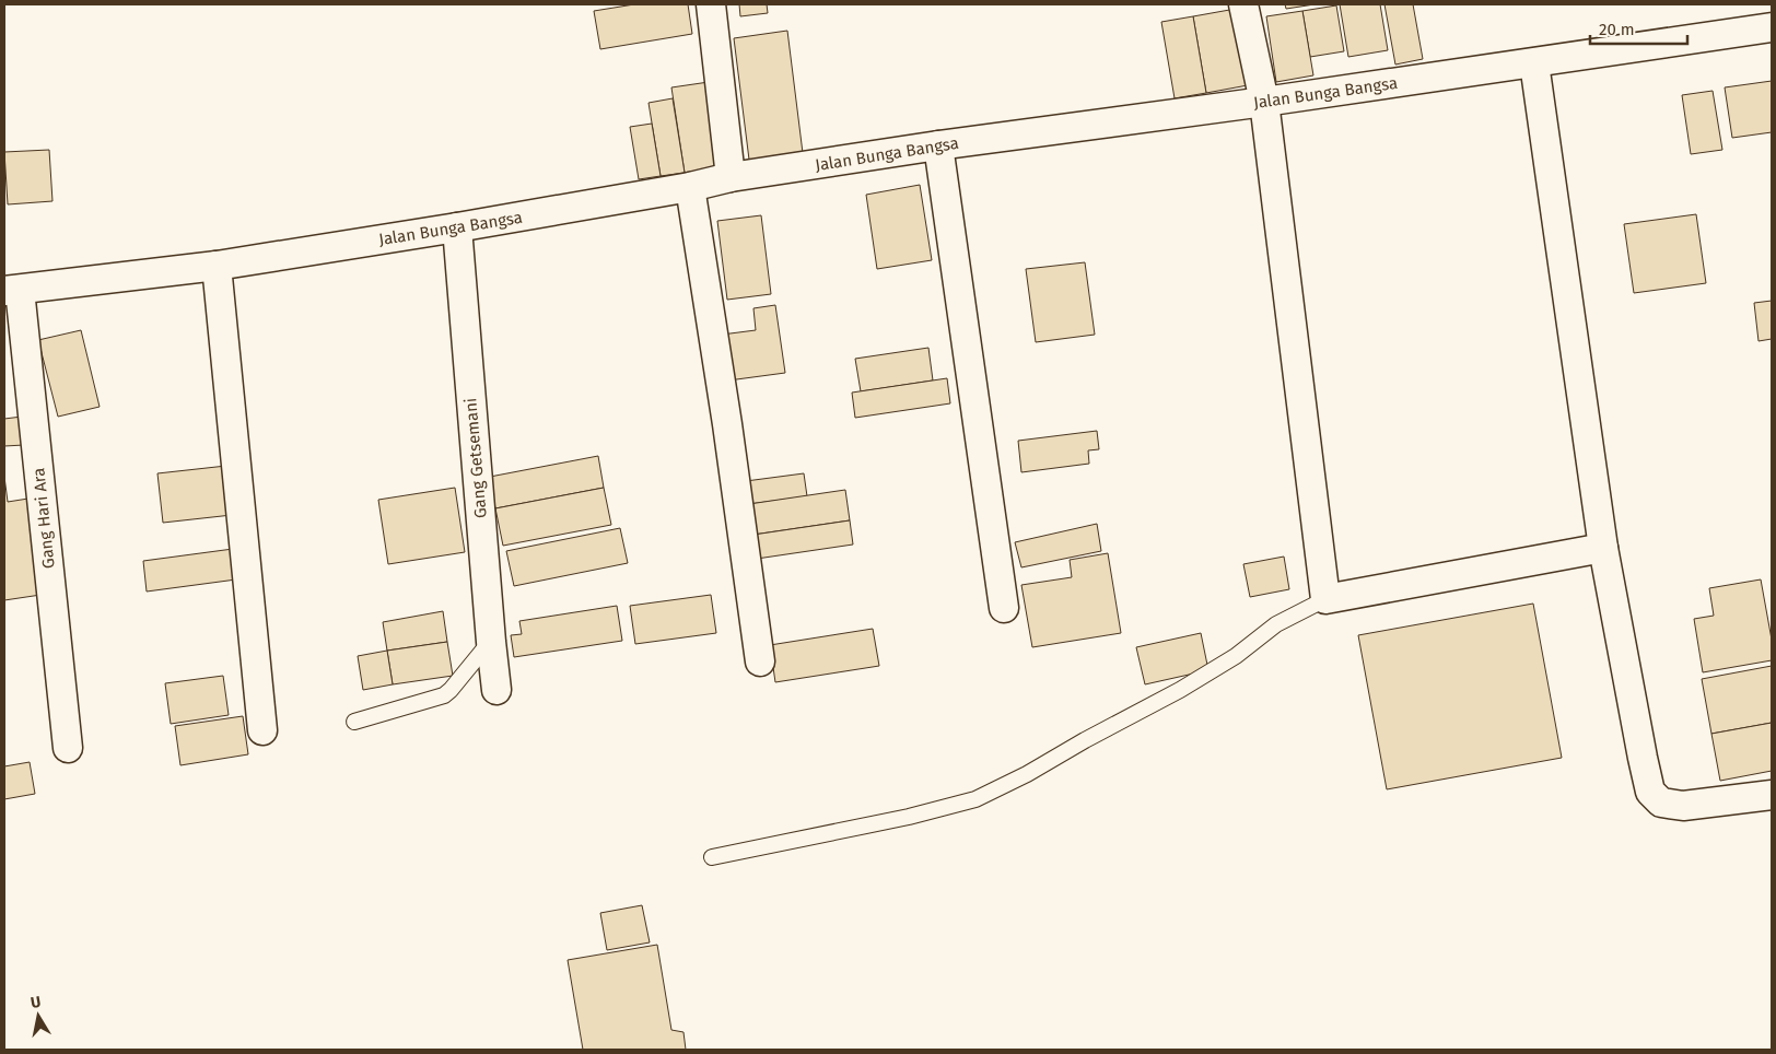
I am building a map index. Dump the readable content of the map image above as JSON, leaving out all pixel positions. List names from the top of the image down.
{
  "streets": {
    "street": ["Jalan Bunga Bangsa", "Gang Getsemani", "Gang Hari Ara"]
  },
  "crossings": [
    ["Jalan Bunga Bangsa", "Gang Getsemani"],
    ["Jalan Bunga Bangsa", "Gang Hari Ara"]
  ],
  "scale_bar": "20 m",
  "north": "top"
}
